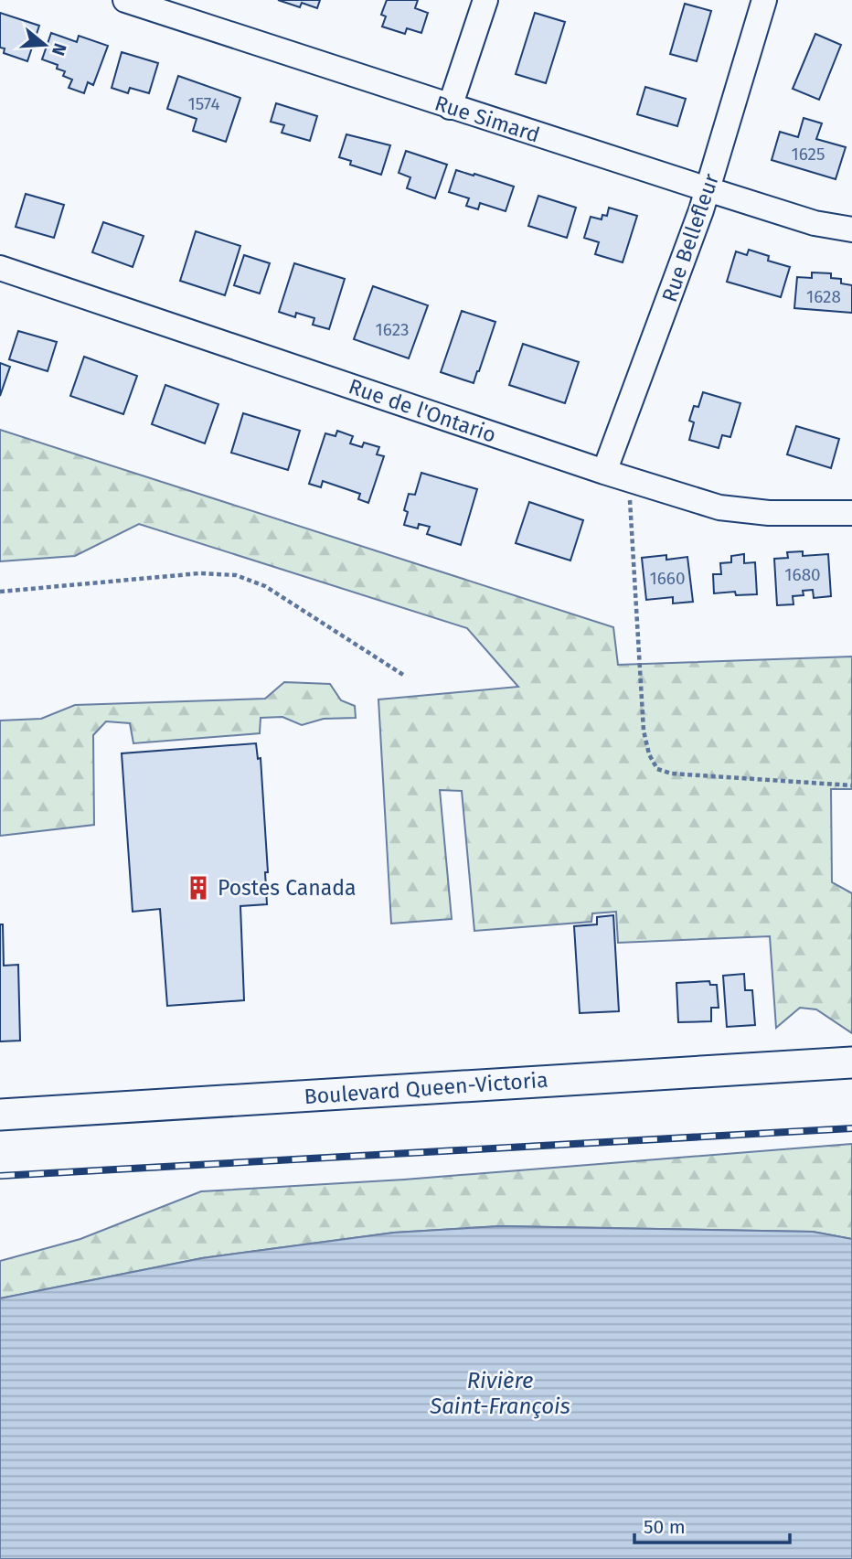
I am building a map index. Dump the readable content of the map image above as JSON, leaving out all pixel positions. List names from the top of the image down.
{
  "streets": {
    "main road": ["Boulevard Queen-Victoria"],
    "street": ["Rue Simard", "Rue Bellefleur", "Rue de l'Ontario"]
  },
  "crossings": [
    ["Rue Simard", "Rue Bellefleur"],
    ["Rue Bellefleur", "Rue de l'Ontario"]
  ],
  "water": ["Rivière Saint-François"],
  "places": {
    "building": ["Postes Canada"]
  },
  "house_numbers": [
    "1574",
    "1625",
    "1628",
    "1623",
    "1680",
    "1660"
  ],
  "scale_bar": "50 m",
  "north": "right"
}
